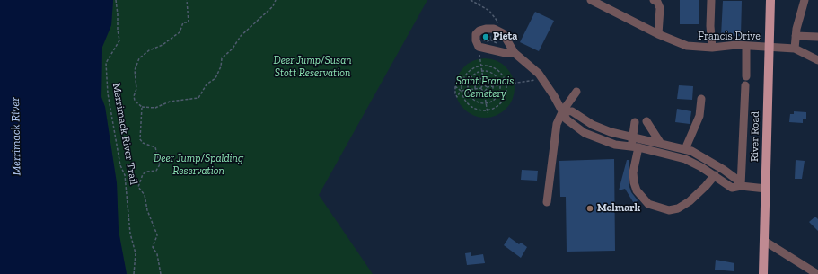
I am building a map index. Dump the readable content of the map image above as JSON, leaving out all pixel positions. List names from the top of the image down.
{
  "streets": {
    "main road": ["River Road"],
    "street": ["Francis Drive"],
    "path": ["Merrimack River Trail"]
  },
  "crossings": [
    ["Francis Drive", "River Road"]
  ],
  "water": ["Merrimack River"],
  "parks": ["Deer Jump/Susan Stott Reservation", "Saint Francis Cemetery", "Deer Jump/Spalding Reservation"],
  "places": ["Pieta", "Melmark"]
}
